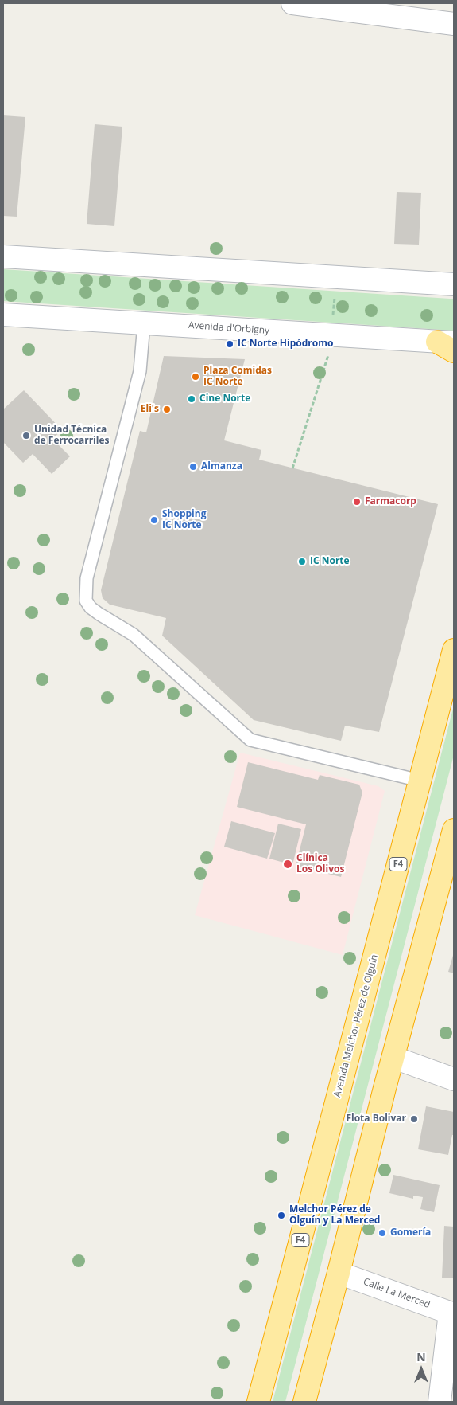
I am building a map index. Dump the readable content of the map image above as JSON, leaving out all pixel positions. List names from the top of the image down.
{
  "streets": {
    "highway": ["F4", "Avenida Melchor Pérez de Olguín"],
    "main road": ["Avenida d'Orbigny", "Calle La Merced"]
  },
  "places": [
    "IC Norte Hipódromo",
    "Plaza Comidas IC Norte",
    "Cine Norte",
    "Eli's",
    "Unidad Técnica de Ferrocarriles",
    "Almanza",
    "Farmacorp",
    "Shopping IC Norte",
    "IC Norte",
    "Clínica Los Olivos",
    "Flota Bolivar",
    "Melchor Pérez de Olguín y La Merced",
    "Gomería"
  ],
  "north": "top"
}
